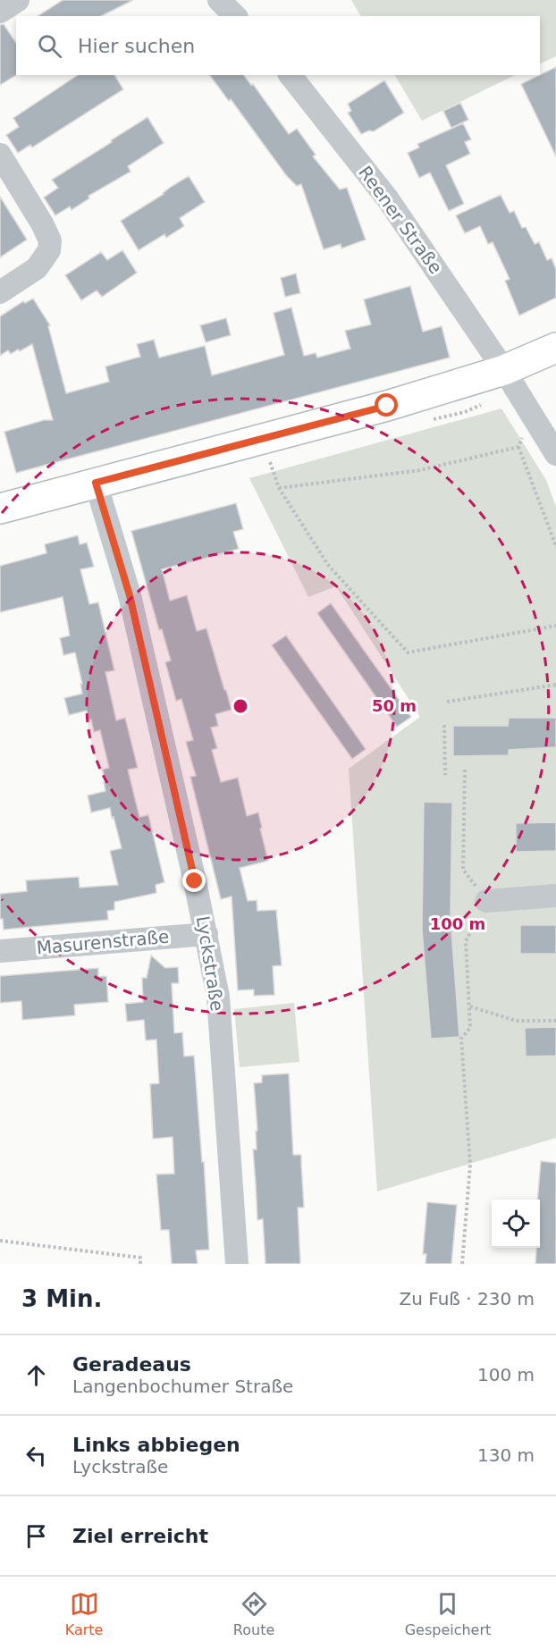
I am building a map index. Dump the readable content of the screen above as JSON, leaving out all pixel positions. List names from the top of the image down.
{
  "streets": {
    "street": ["Reener Straße", "Masurenstraße", "Lyckstraße"]
  },
  "crossings": [
    ["Masurenstraße", "Lyckstraße"]
  ],
  "page": {
    "search": "Hier suchen",
    "heading": ["3 Min.", "Zu Fuß · 230 m"],
    "list": [
      ["Geradeaus", "Langenbochumer Straße", "100 m"],
      ["Links abbiegen", "Lyckstraße", "130 m"],
      "Ziel erreicht"
    ],
    "nav": ["Karte", "Route", "Gespeichert"]
  },
  "rings": ["50 m", "100 m"]
}
